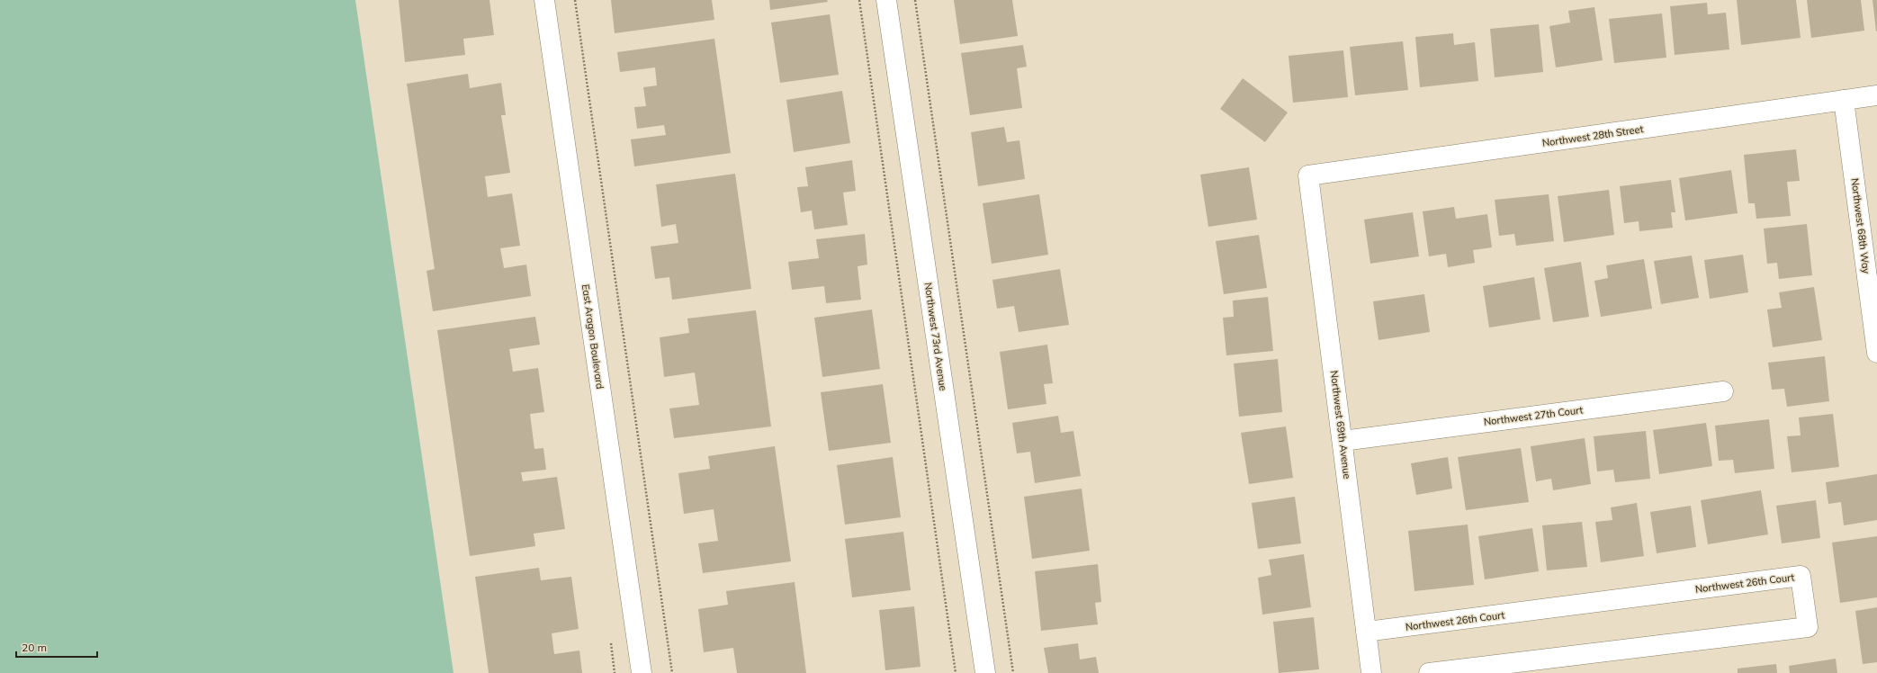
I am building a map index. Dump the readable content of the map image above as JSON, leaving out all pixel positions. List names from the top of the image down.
{
  "streets": {
    "street": [
      "Northwest 28th Street",
      "Northwest 68th Way",
      "East Aragon Boulevard",
      "Northwest 73rd Avenue",
      "Northwest 27th Court",
      "Northwest 69th Avenue",
      "Northwest 26th Court"
    ]
  },
  "crossings": [
    ["Northwest 28th Street", "Northwest 68th Way"],
    ["Northwest 28th Street", "Northwest 69th Avenue"],
    ["Northwest 27th Court", "Northwest 69th Avenue"],
    ["Northwest 69th Avenue", "Northwest 26th Court"]
  ],
  "scale_bar": "20 m"
}
